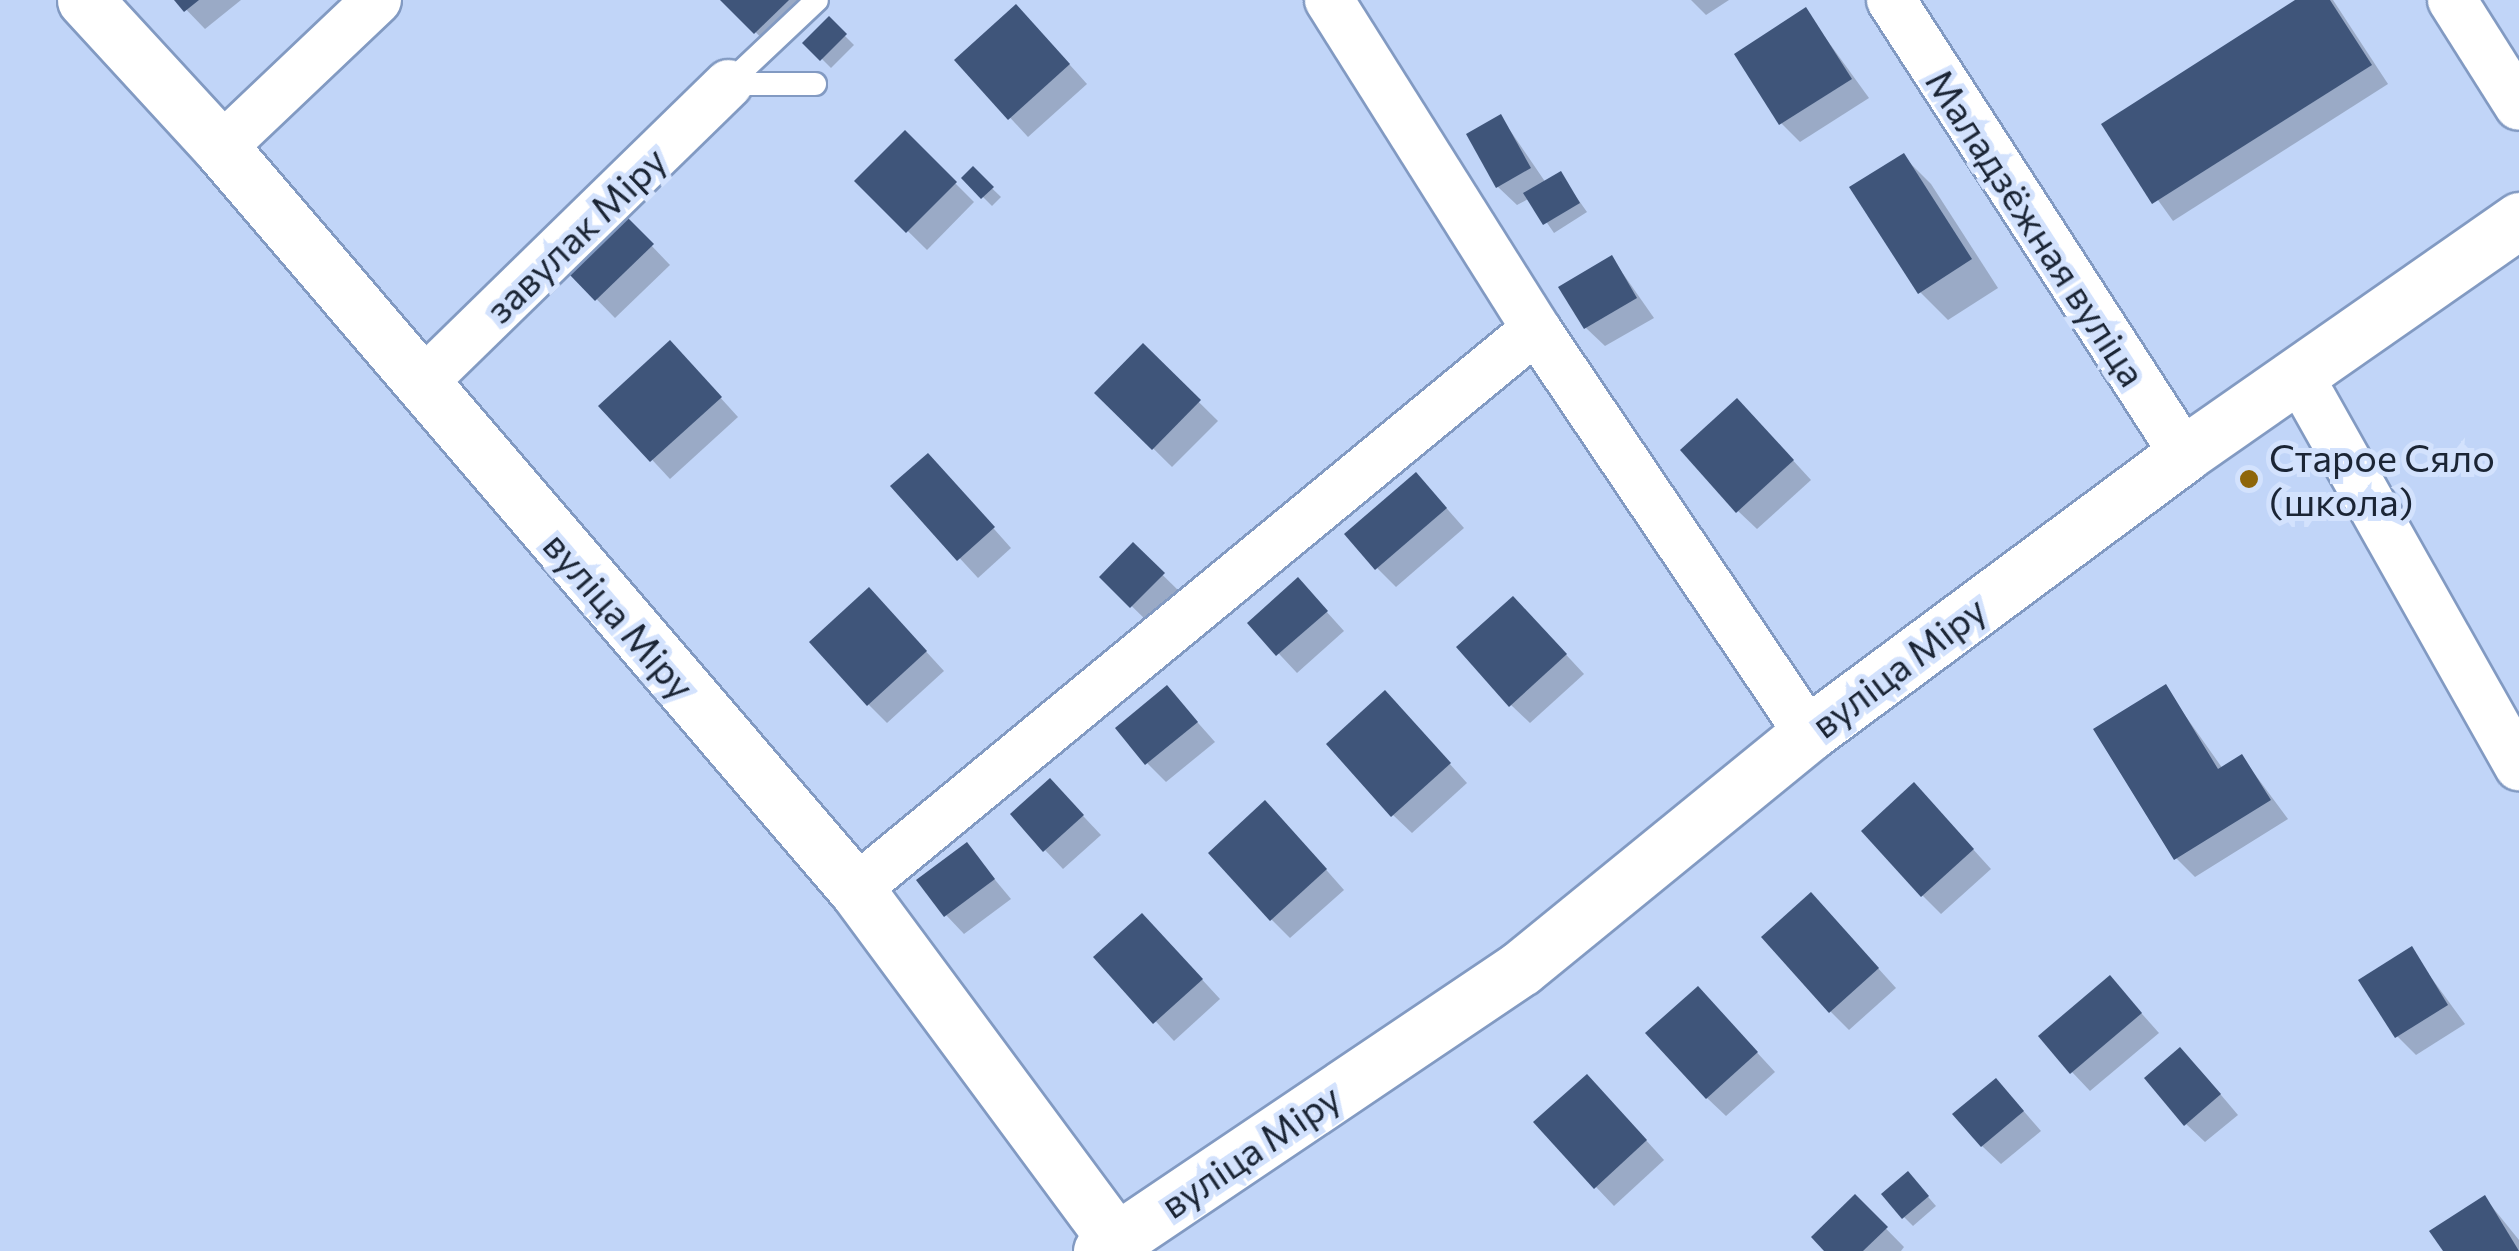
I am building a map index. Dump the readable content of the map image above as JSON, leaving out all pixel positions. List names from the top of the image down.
{
  "streets": {
    "street": ["Маладзёжная вуліца", "завулак Міру", "вуліца Міру"]
  },
  "crossings": [
    ["Маладзёжная вуліца", "вуліца Міру"],
    ["завулак Міру", "вуліца Міру"]
  ],
  "places": ["Старое Сяло (школа)"]
}
